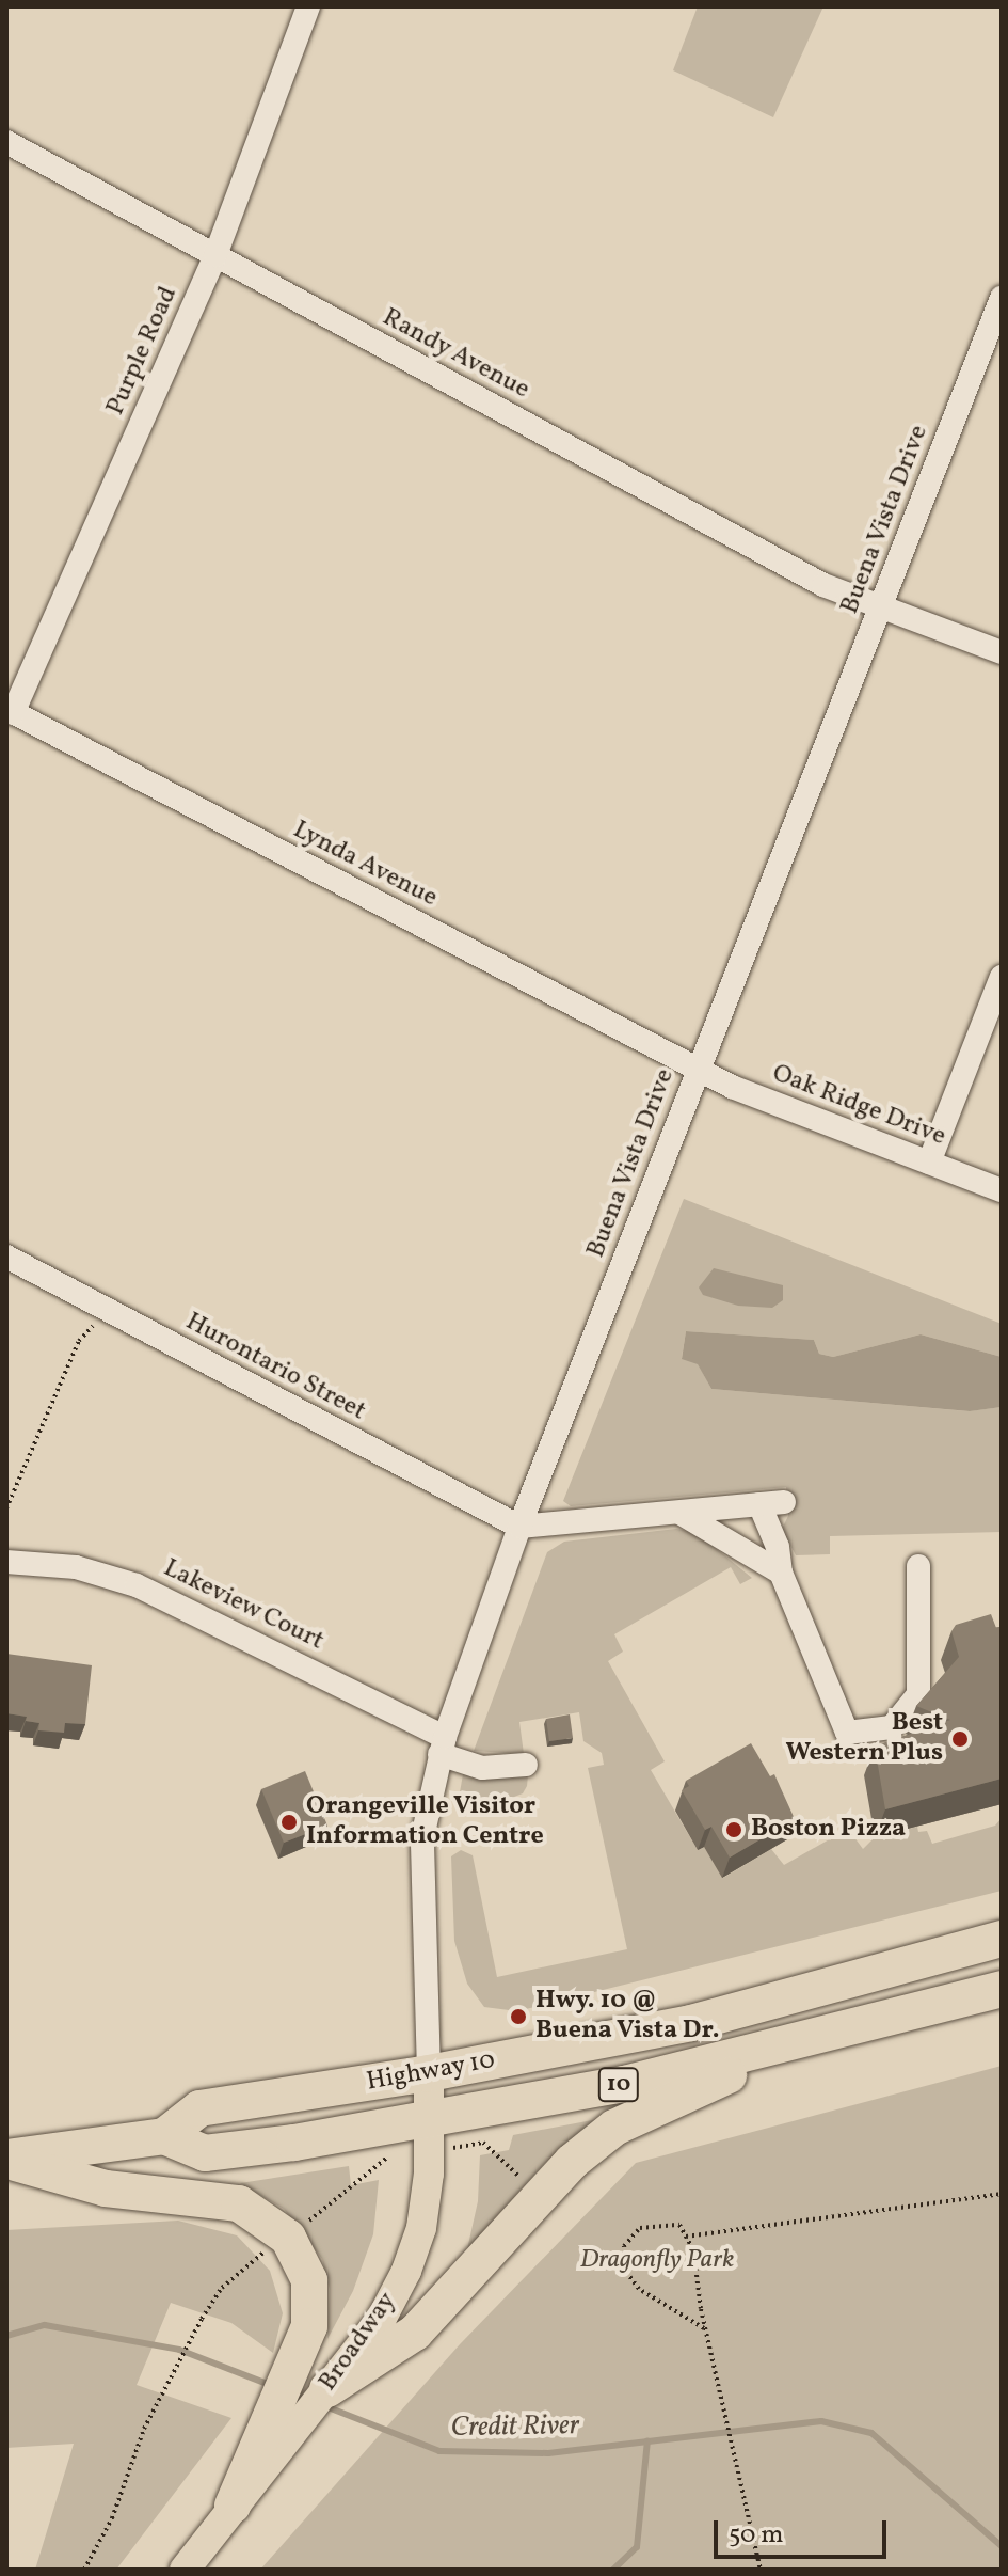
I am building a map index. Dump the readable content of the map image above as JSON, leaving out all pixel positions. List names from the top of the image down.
{
  "streets": {
    "highway": ["Highway 10", "10"],
    "main road": ["Broadway"],
    "street": [
      "Purple Road",
      "Randy Avenue",
      "Buena Vista Drive",
      "Lynda Avenue",
      "Oak Ridge Drive",
      "Hurontario Street",
      "Lakeview Court"
    ]
  },
  "crossings": [
    ["Purple Road", "Randy Avenue"],
    ["Purple Road", "Lynda Avenue"],
    ["Randy Avenue", "Buena Vista Drive"],
    ["Buena Vista Drive", "Lynda Avenue"],
    ["Buena Vista Drive", "Oak Ridge Drive"],
    ["Buena Vista Drive", "Hurontario Street"],
    ["Buena Vista Drive", "Lakeview Court"],
    ["Buena Vista Drive", "Highway 10"],
    ["Buena Vista Drive", "Broadway"],
    ["Lynda Avenue", "Oak Ridge Drive"],
    ["Highway 10", "Broadway"]
  ],
  "water": ["Credit River"],
  "parks": ["Dragonfly Park"],
  "places": [
    "Best Western Plus",
    "Orangeville Visitor Information Centre",
    "Boston Pizza",
    "Hwy. 10 @ Buena Vista Dr."
  ],
  "scale_bar": "50 m"
}
